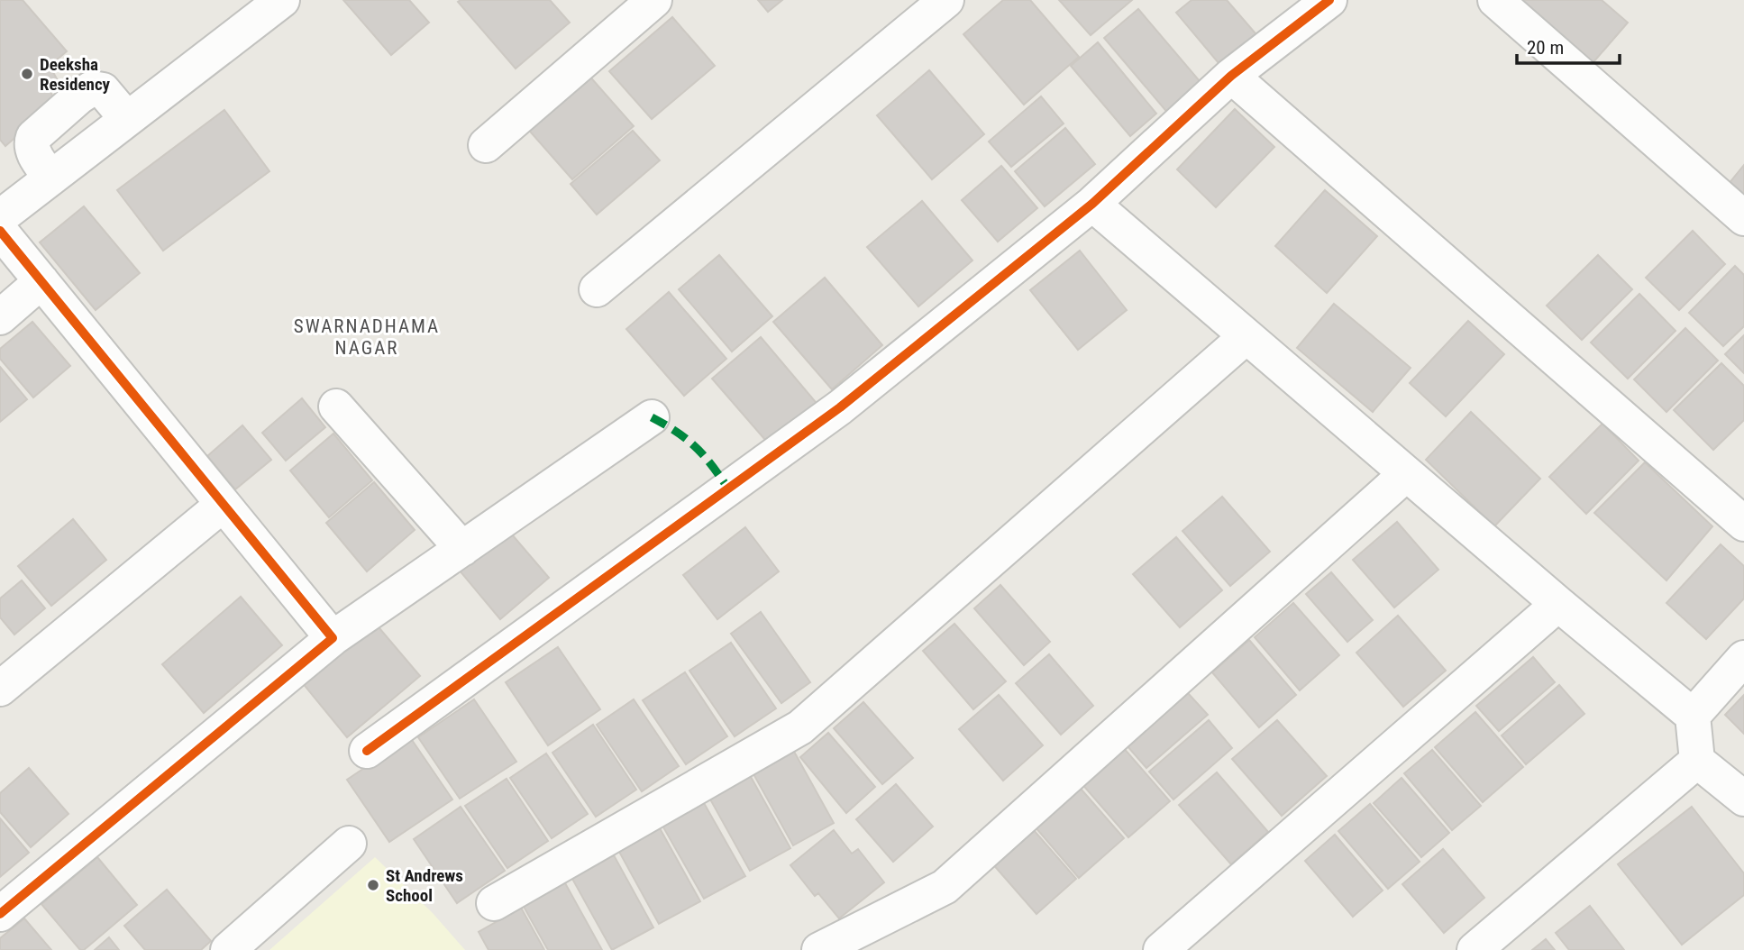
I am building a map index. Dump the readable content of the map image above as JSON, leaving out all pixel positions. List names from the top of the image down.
{
  "districts": ["SWARNADHAMA NAGAR"],
  "places": ["Deeksha Residency", "St Andrews School"],
  "scale_bar": "20 m"
}
